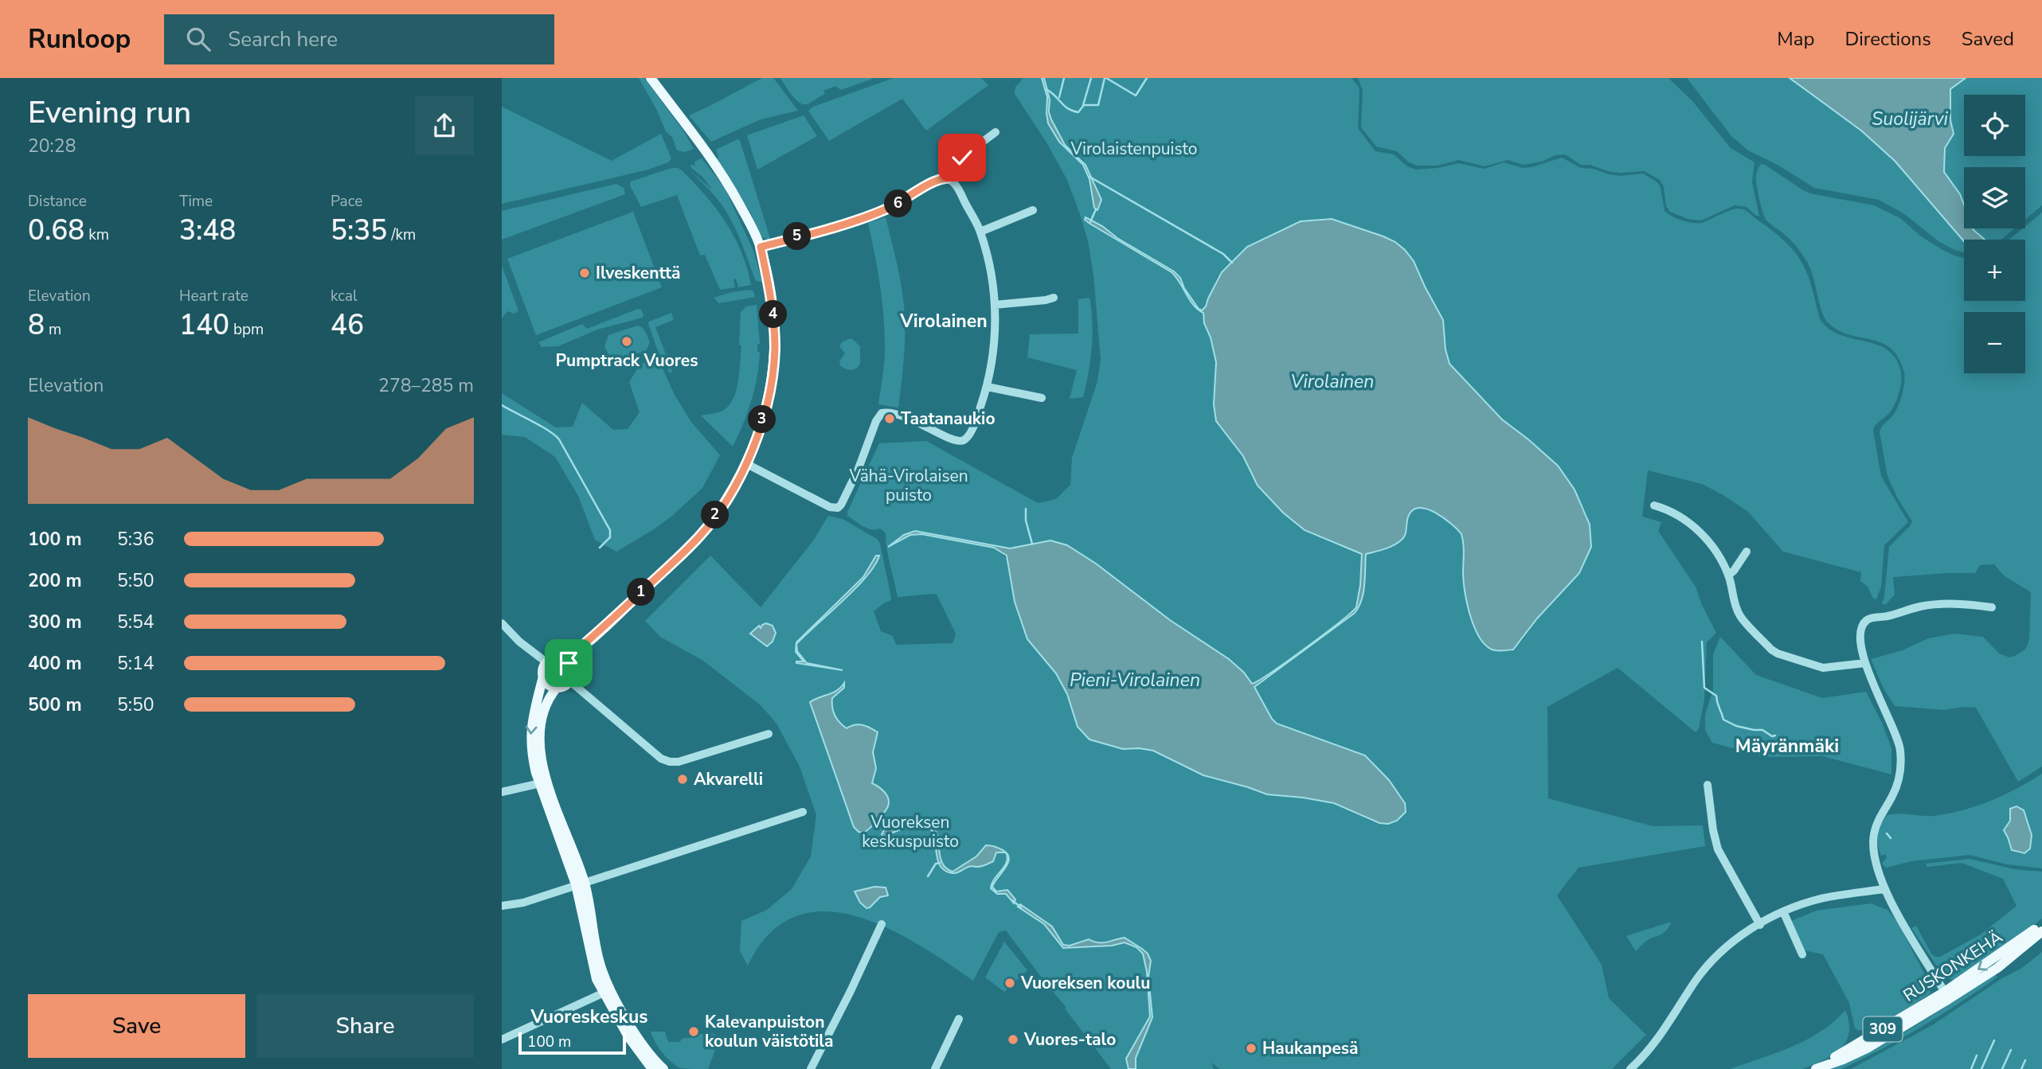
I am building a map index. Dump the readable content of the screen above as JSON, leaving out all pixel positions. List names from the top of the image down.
{
  "streets": {
    "main road": ["RUSKONKEHÄ", "309"]
  },
  "districts": ["Virolainen", "Mäyränmäki", "Vuoreskeskus"],
  "water": ["Suolijärvi", "Virolainen", "Pieni-Virolainen"],
  "parks": ["Virolaistenpuisto", "Vähä-Virolaisen puisto", "Vuoreksen keskuspuisto"],
  "places": [
    "Ilveskenttä",
    "Pumptrack Vuores",
    "Taatanaukio",
    "Akvarelli",
    "Vuoreksen koulu",
    "Kalevanpuiston koulun väistötila",
    "Vuores-talo",
    "Haukanpesä"
  ],
  "scale_bar": "100 m",
  "page": {
    "header": "Runloop",
    "search": "Search here",
    "nav": ["Map", "Directions", "Saved"],
    "heading": ["Evening run", "20:28"],
    "map_buttons": ["+", "−"],
    "stats": [
      ["Distance", "0.68 km"],
      ["Time", "3:48"],
      ["Pace", "5:35 /km"],
      ["Elevation", "8 m"],
      ["Heart rate", "140 bpm"],
      ["kcal", "46"]
    ],
    "pins": [
      "6",
      "5",
      "4",
      "3",
      "2",
      "1"
    ],
    "chart": ["Elevation", "278–285 m"],
    "list": [
      {
        "name": "100 m",
        "note": "5:36"
      },
      {
        "name": "200 m",
        "note": "5:50"
      },
      {
        "name": "300 m",
        "note": "5:54"
      },
      {
        "name": "400 m",
        "note": "5:14"
      },
      {
        "name": "500 m",
        "note": "5:50"
      }
    ],
    "buttons": ["Save", "Share"],
    "scale": "100 m"
  }
}
